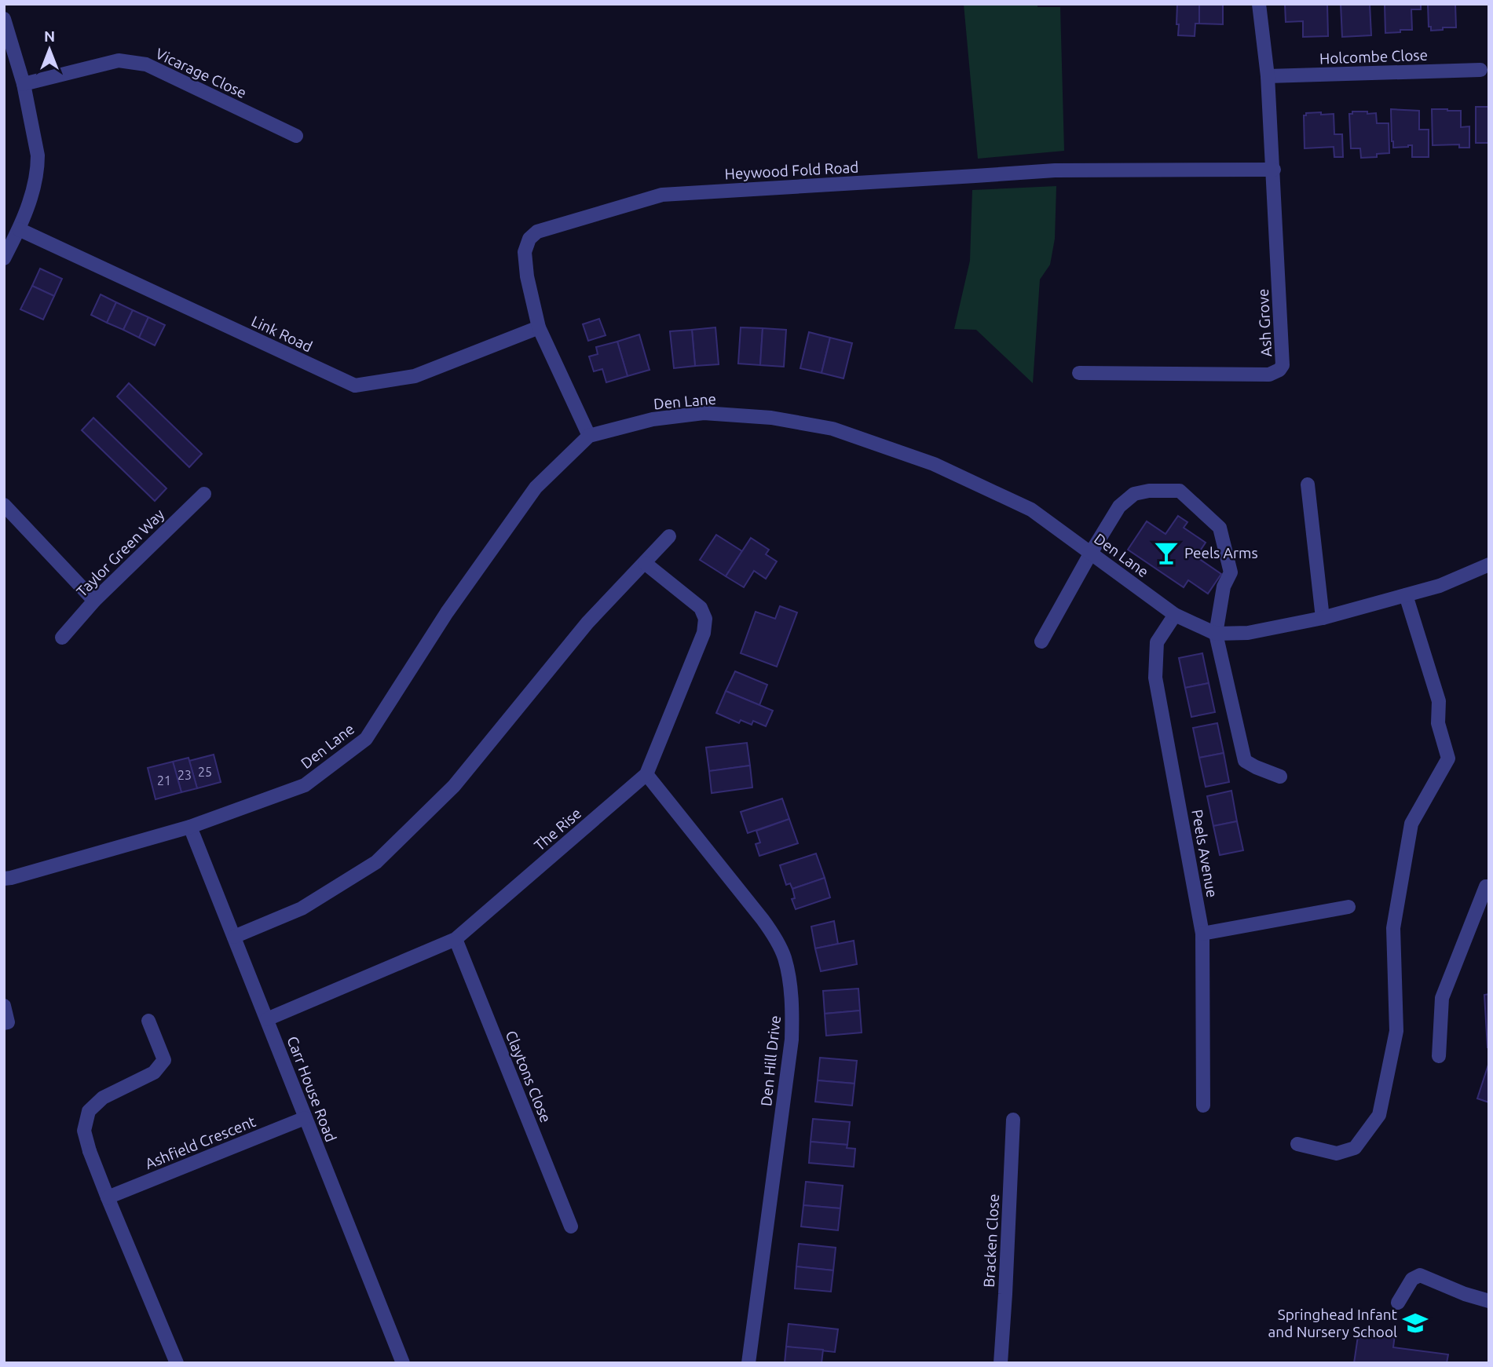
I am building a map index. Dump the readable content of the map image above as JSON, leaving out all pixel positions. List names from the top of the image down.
{
  "streets": {
    "street": [
      "Holcombe Close",
      "Vicarage Close",
      "Heywood Fold Road",
      "Ash Grove",
      "Link Road",
      "Den Lane",
      "Taylor Green Way",
      "The Rise",
      "Peels Avenue",
      "Den Hill Drive",
      "Claytons Close",
      "Carr House Road",
      "Ashfield Crescent",
      "Bracken Close"
    ]
  },
  "crossings": [
    ["Heywood Fold Road", "Ash Grove"],
    ["Heywood Fold Road", "Link Road"],
    ["Heywood Fold Road", "Den Lane"],
    ["Den Lane", "Peels Avenue"],
    ["Den Lane", "Carr House Road"],
    ["The Rise", "Den Hill Drive"],
    ["The Rise", "Claytons Close"],
    ["The Rise", "Carr House Road"],
    ["Carr House Road", "Ashfield Crescent"]
  ],
  "places": {
    "bar": ["Peels Arms"],
    "school or university": ["Springhead Infant and Nursery School"]
  },
  "house_numbers": ["25", "23", "21"],
  "north": "top"
}
